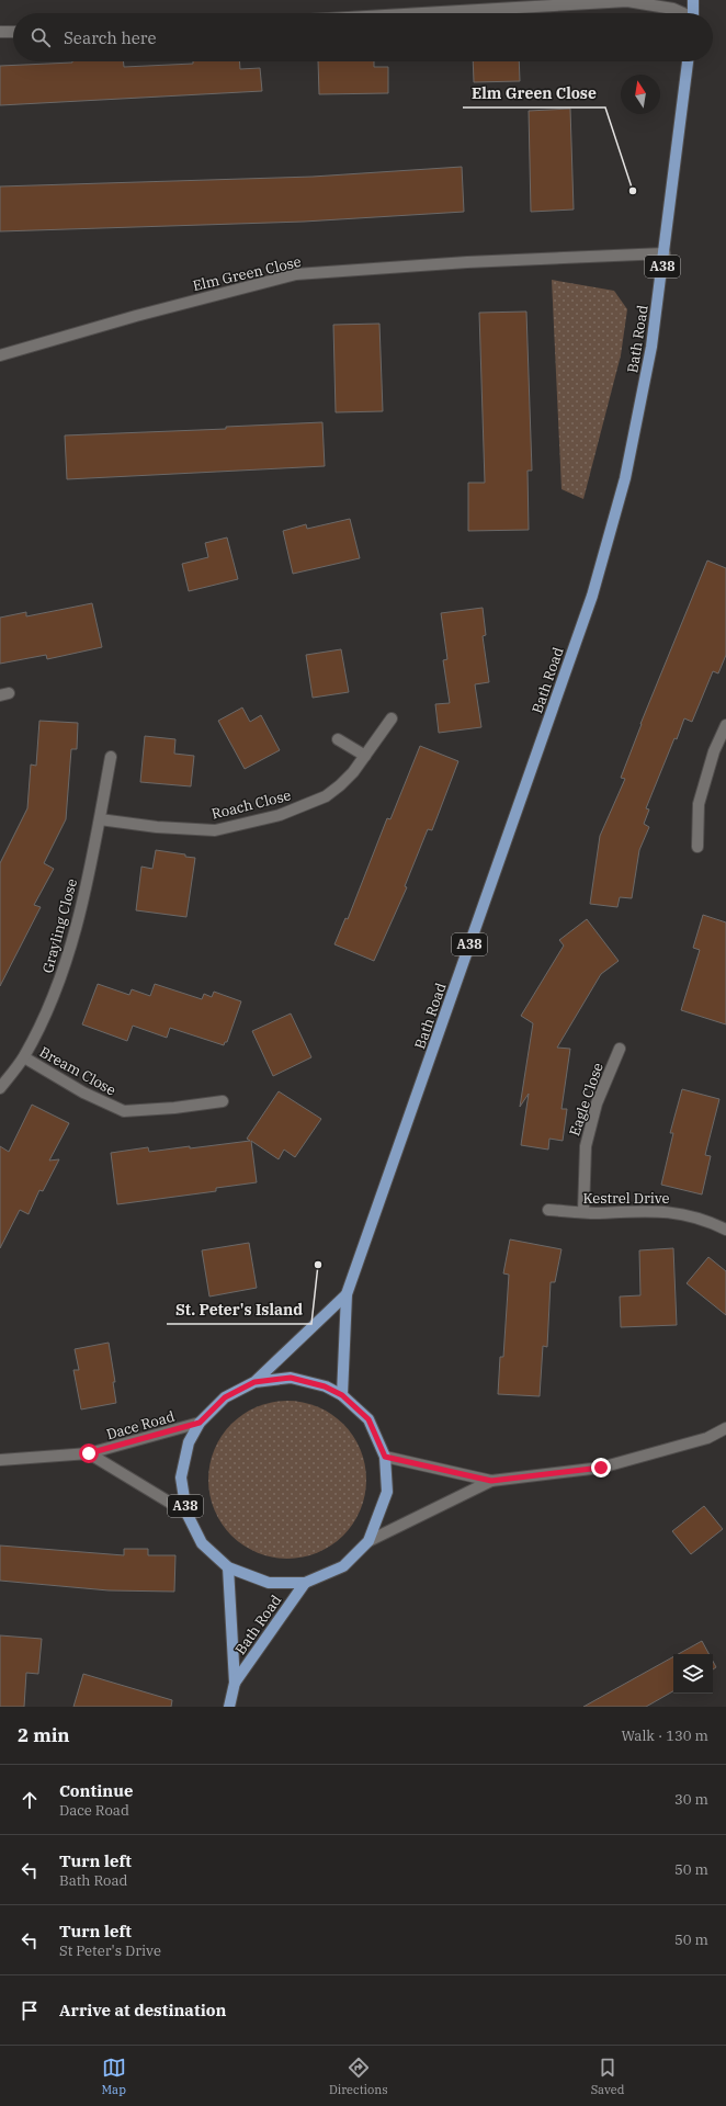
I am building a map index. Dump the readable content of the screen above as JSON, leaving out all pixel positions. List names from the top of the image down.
{
  "streets": {
    "main road": ["A38", "Bath Road"],
    "street": [
      "Elm Green Close",
      "Roach Close",
      "Grayling Close",
      "Bream Close",
      "Eagle Close",
      "Kestrel Drive",
      "Dace Road"
    ]
  },
  "crossings": [
    ["Elm Green Close", "Bath Road"],
    ["Bath Road", "Dace Road"],
    ["Roach Close", "Grayling Close"],
    ["Grayling Close", "Bream Close"],
    ["Eagle Close", "Kestrel Drive"]
  ],
  "places": ["Elm Green Close", "St. Peter's Island"],
  "north": "top",
  "page": {
    "search": "Search here",
    "heading": ["2 min", "Walk · 130 m"],
    "list": [
      ["Continue", "Dace Road", "30 m"],
      ["Turn left", "Bath Road", "50 m"],
      ["Turn left", "St Peter's Drive", "50 m"],
      "Arrive at destination"
    ],
    "nav": ["Map", "Directions", "Saved"]
  }
}
